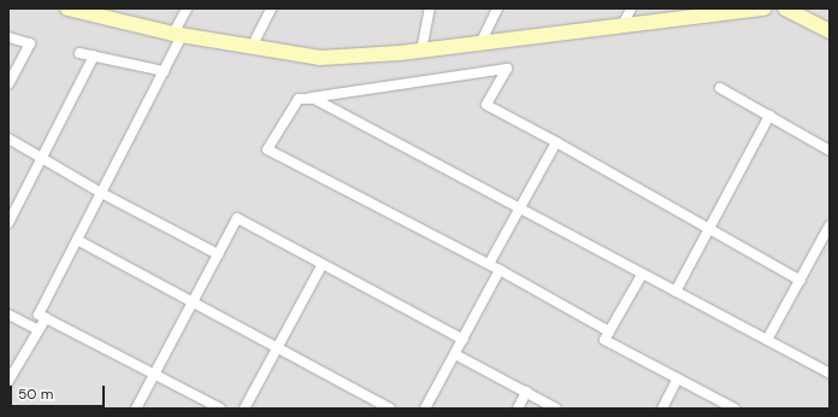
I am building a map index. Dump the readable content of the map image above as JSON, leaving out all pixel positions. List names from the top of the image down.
{
  "scale_bar": "50 m"
}
